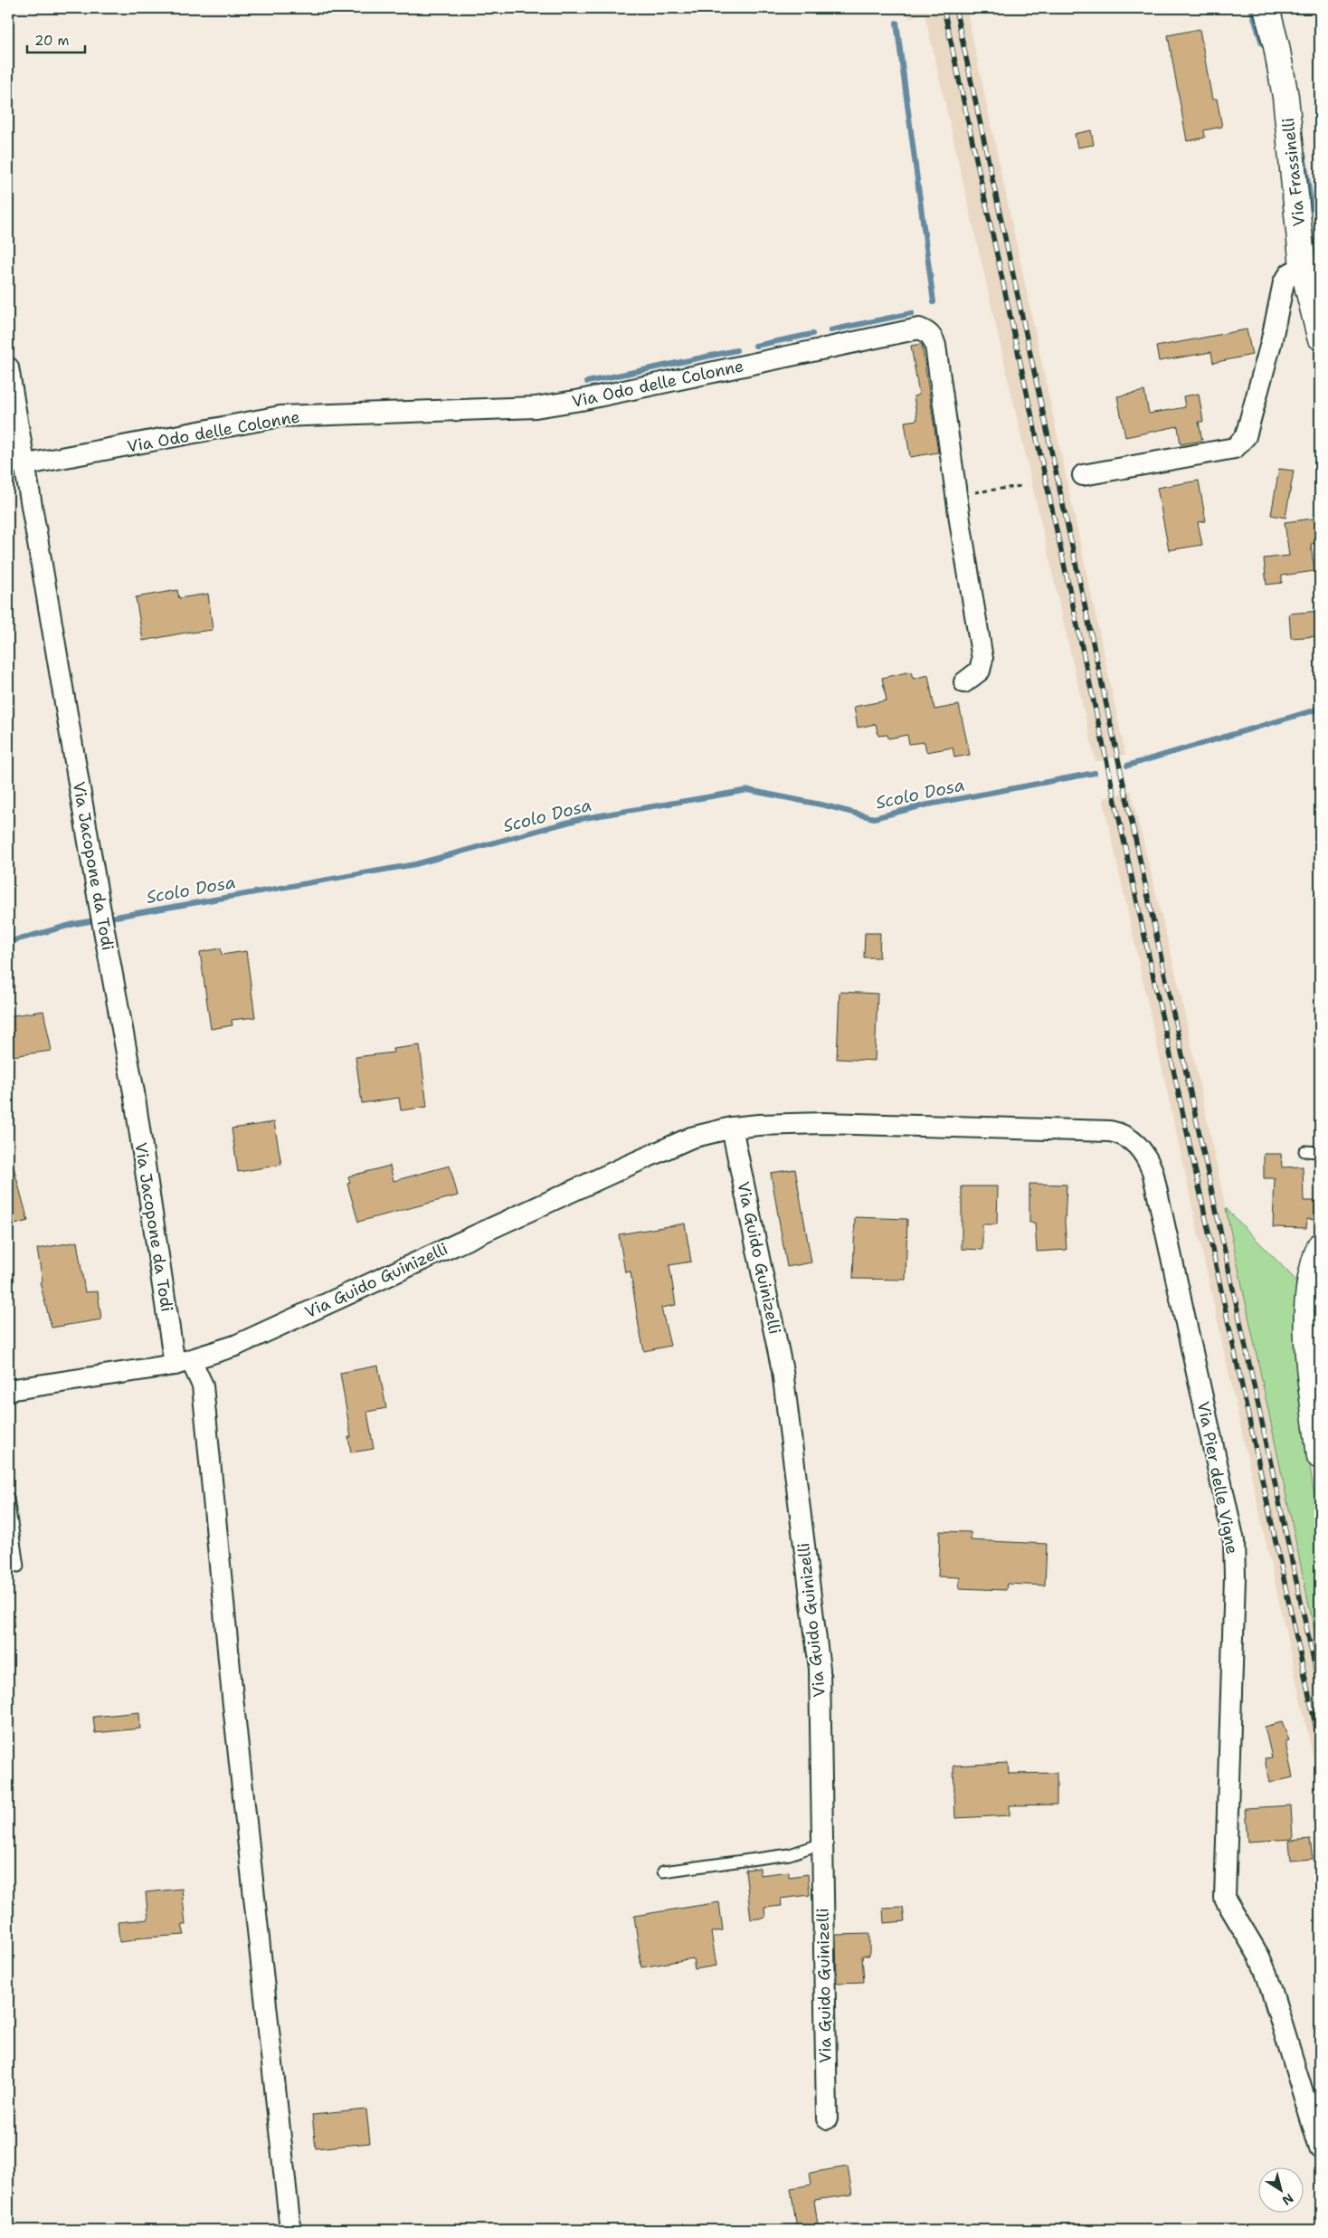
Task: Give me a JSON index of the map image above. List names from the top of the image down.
{
  "streets": {
    "street": [
      "Via Frassinelli",
      "Via Odo delle Colonne",
      "Via Jacopone da Todi",
      "Via Guido Guinizelli",
      "Via Pier delle Vigne"
    ]
  },
  "crossings": [
    ["Via Odo delle Colonne", "Via Jacopone da Todi"],
    ["Via Jacopone da Todi", "Via Guido Guinizelli"],
    ["Via Guido Guinizelli", "Via Pier delle Vigne"]
  ],
  "water": ["Scolo Dosa"],
  "scale_bar": "20 m",
  "north": "bottom right"
}
